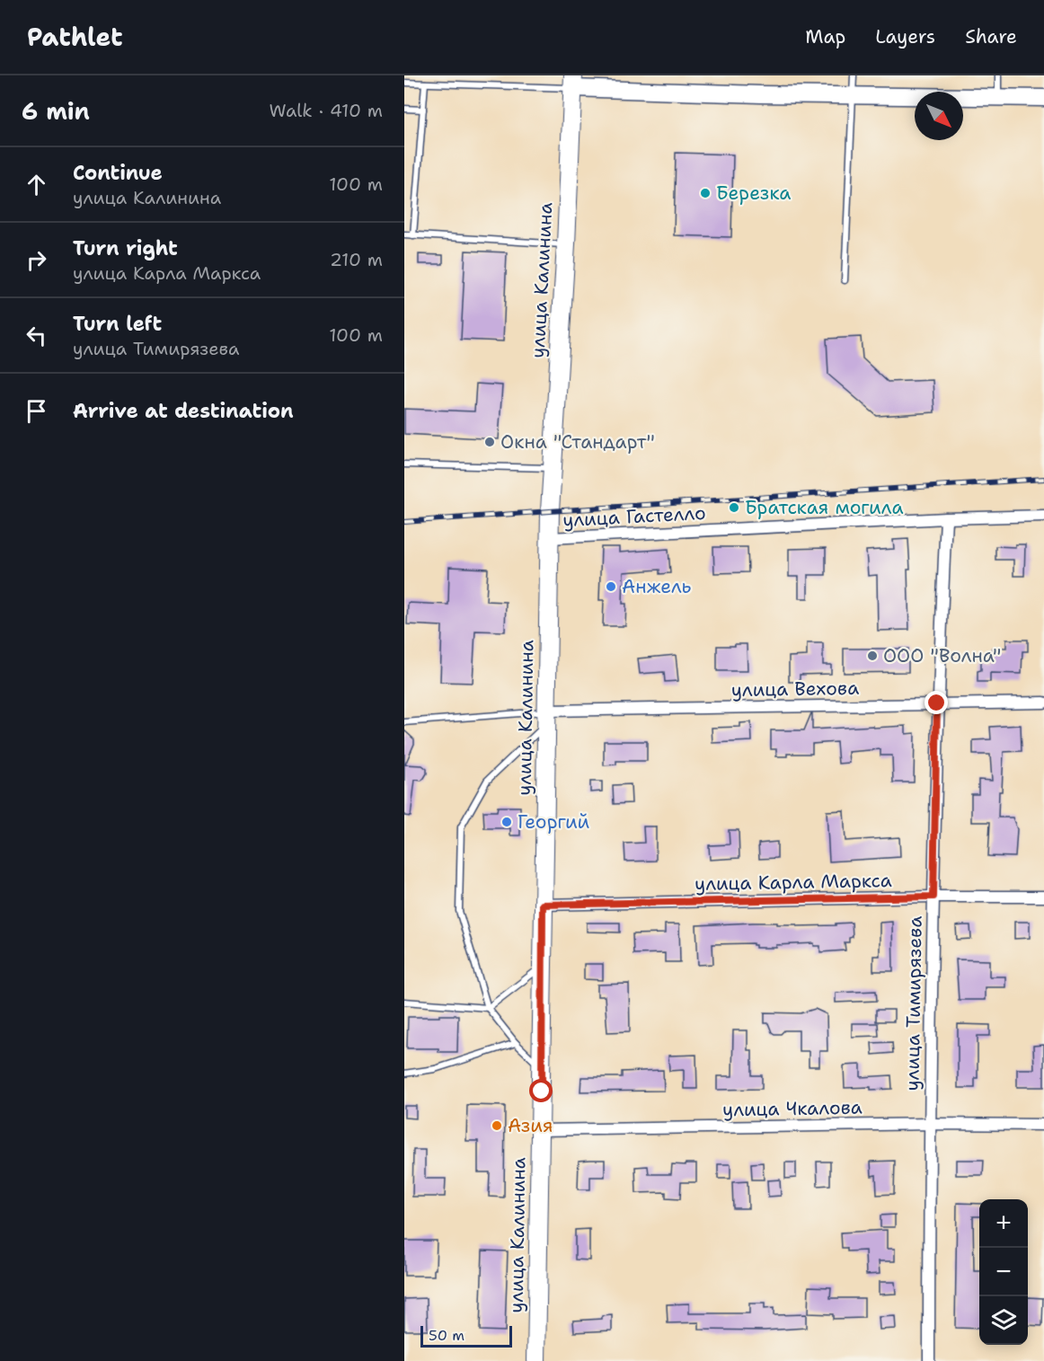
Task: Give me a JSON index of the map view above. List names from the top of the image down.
{
  "streets": {
    "main road": ["улица Калинина"],
    "street": [
      "улица Гастелло",
      "улица Вехова",
      "улица Карла Маркса",
      "улица Тимирязева",
      "улица Чкалова"
    ]
  },
  "crossings": [
    ["улица Калинина", "улица Гастелло"],
    ["улица Калинина", "улица Вехова"],
    ["улица Калинина", "улица Карла Маркса"],
    ["улица Калинина", "улица Чкалова"],
    ["улица Гастелло", "улица Тимирязева"],
    ["улица Вехова", "улица Тимирязева"],
    ["улица Карла Маркса", "улица Тимирязева"],
    ["улица Тимирязева", "улица Чкалова"]
  ],
  "places": [
    "Березка",
    "Окна \"Стандарт\"",
    "Братская могила",
    "Анжель",
    "ООО \"Волна\"",
    "Георгий",
    "Азия"
  ],
  "scale_bar": "50 m",
  "north": "bottom right",
  "page": {
    "header": "Pathlet",
    "nav": ["Map", "Layers", "Share"],
    "heading": ["6 min", "Walk · 410 m"],
    "list": [
      ["Continue", "улица Калинина", "100 m"],
      ["Turn right", "улица Карла Маркса", "210 m"],
      ["Turn left", "улица Тимирязева", "100 m"],
      "Arrive at destination"
    ],
    "map_buttons": ["+", "−"],
    "scale": "50 m"
  }
}
